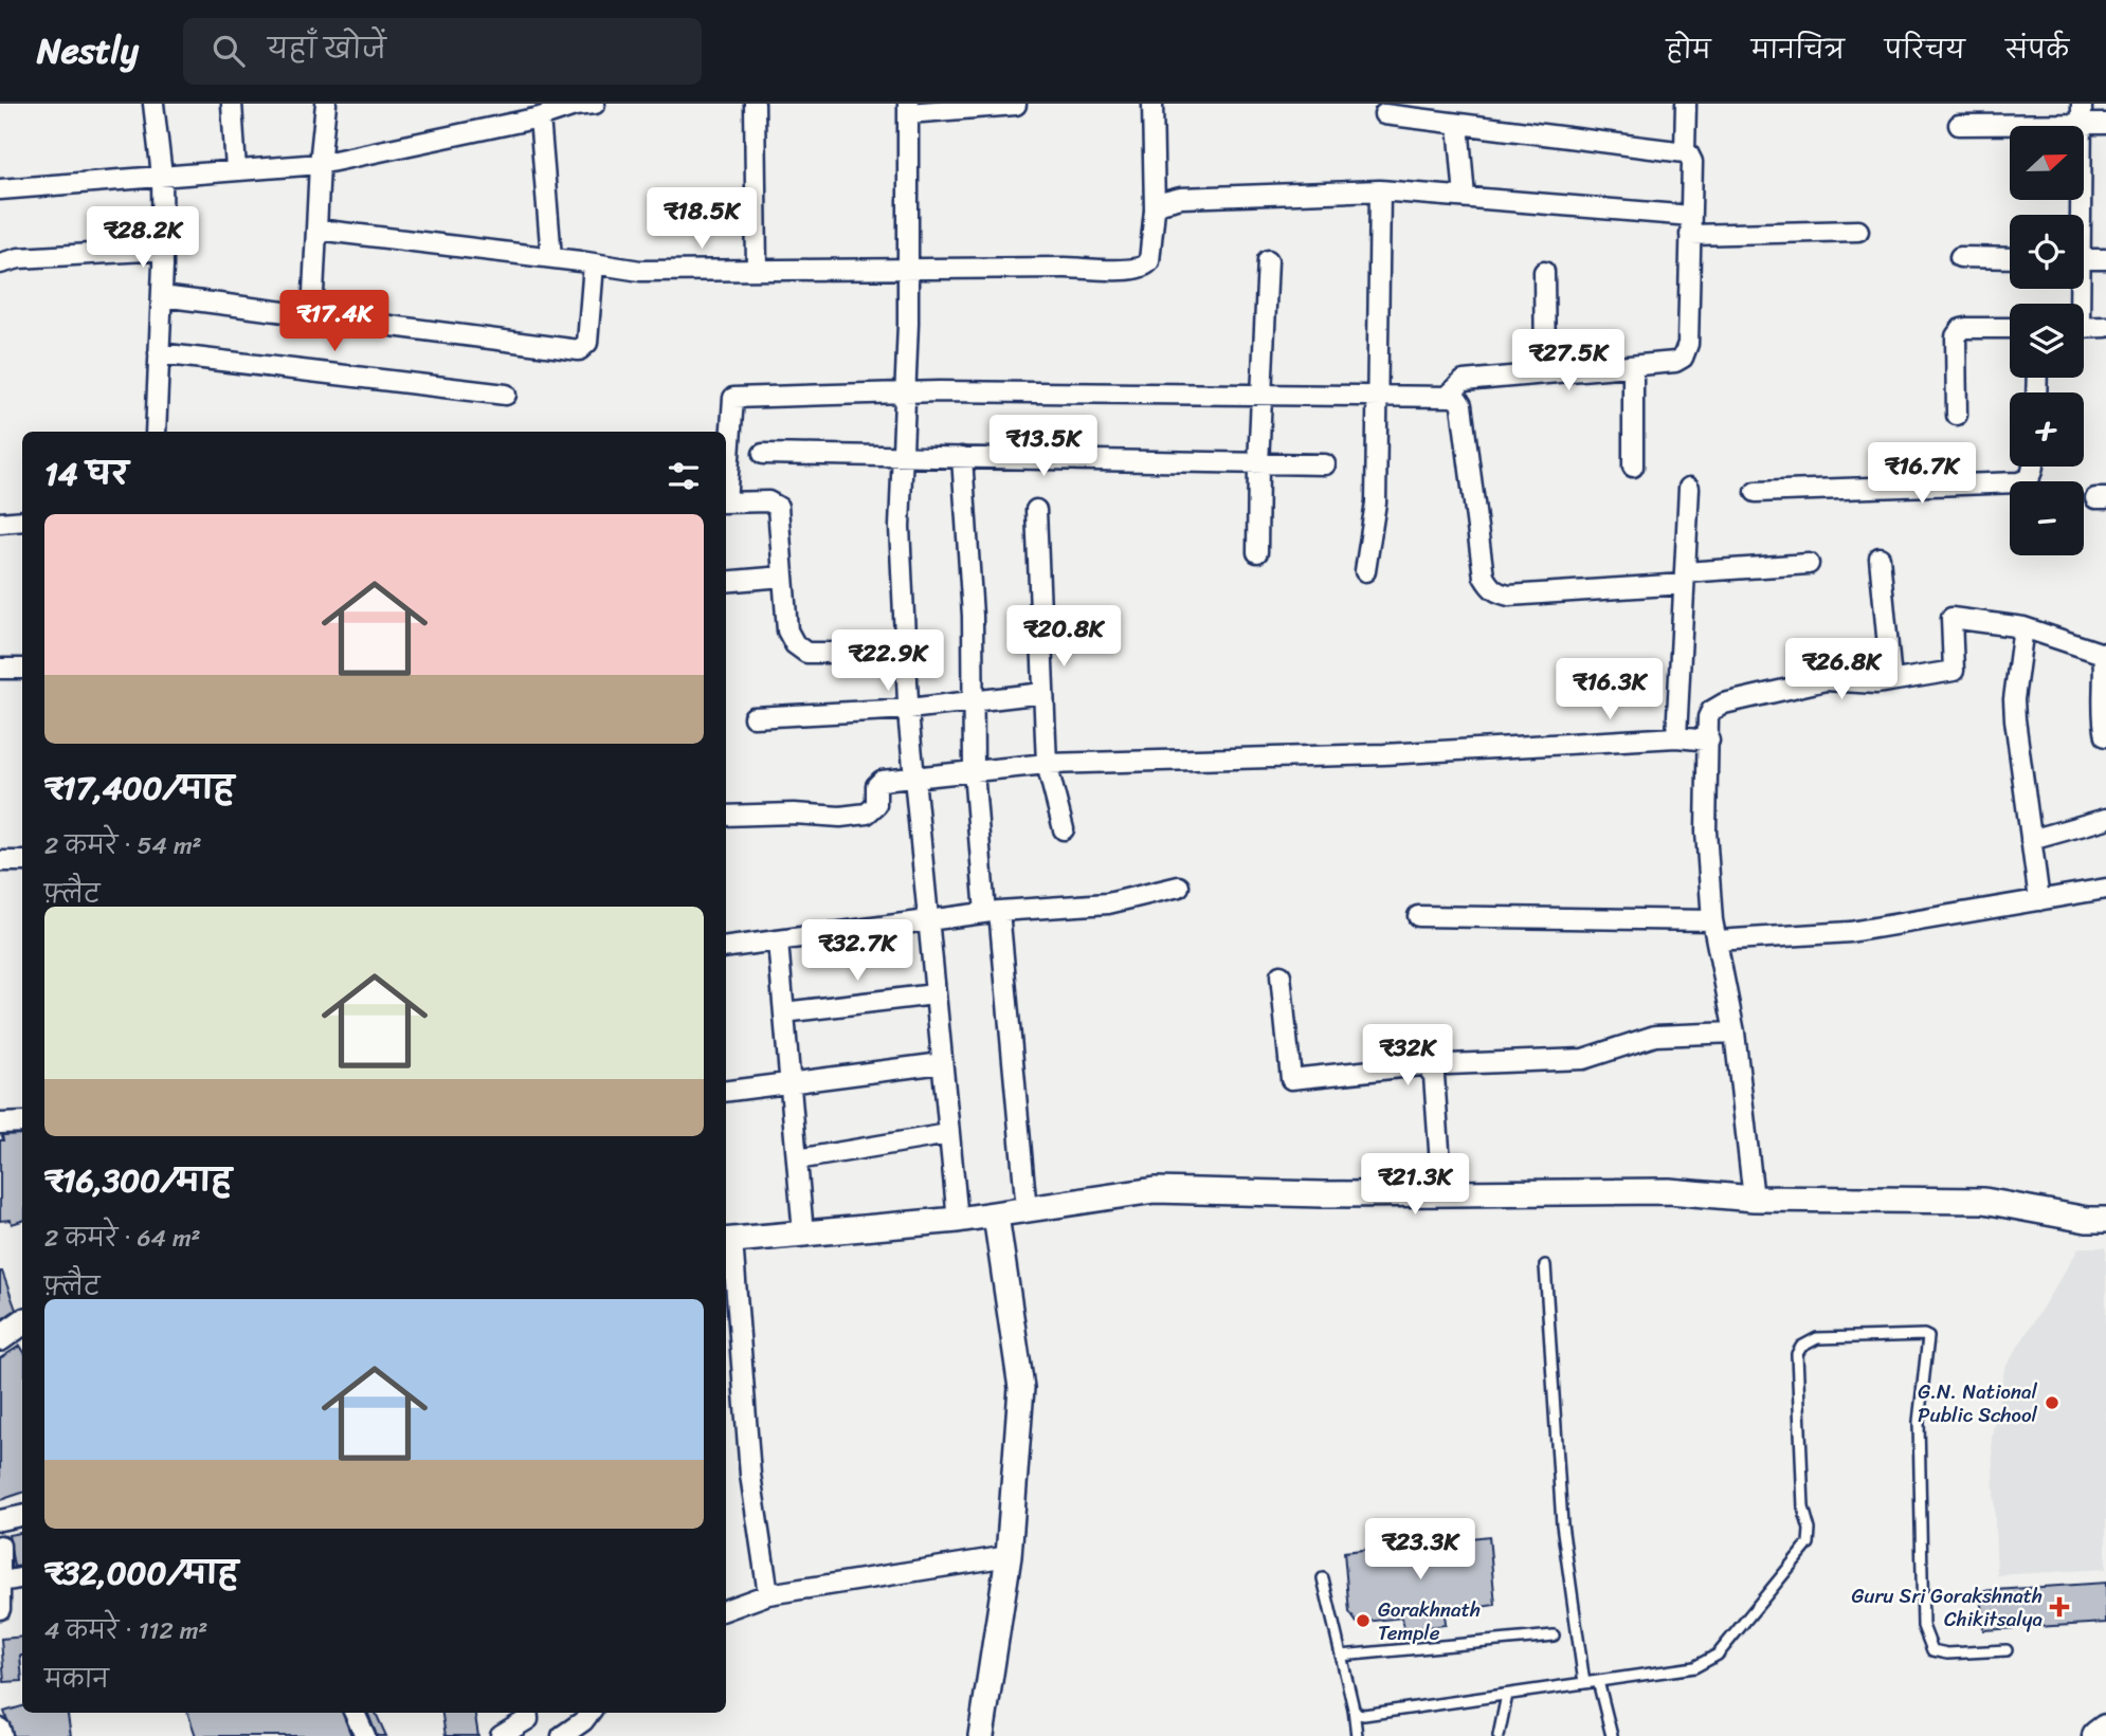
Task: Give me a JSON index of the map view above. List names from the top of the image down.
{
  "places": {
    "other": ["G.N. National Public School", "Gorakhnath Temple"],
    "health": ["Guru Sri Gorakshnath Chikitsalya"]
  },
  "north": "right",
  "page": {
    "header": "Nestly",
    "search": "यहाँ खोजें",
    "nav": [
      "होम",
      "मानचित्र",
      "परिचय",
      "संपर्क"
    ],
    "map_buttons": ["+", "−"],
    "price": [
      "₹18.5K",
      "₹28.2K",
      "₹17.4K",
      "₹27.5K",
      "₹13.5K",
      "₹16.7K",
      "₹20.8K",
      "₹22.9K",
      "₹26.8K",
      "₹16.3K",
      "₹32.7K",
      "₹32K",
      "₹21.3K",
      "₹23.3K"
    ],
    "heading": "14 घर",
    "list": [
      {
        "name": "₹17,400/माह",
        "note": "2 कमरे · 54 m² · फ़्लैट"
      },
      {
        "name": "₹16,300/माह",
        "note": "2 कमरे · 64 m² · फ़्लैट"
      },
      {
        "name": "₹32,000/माह",
        "note": "4 कमरे · 112 m² · मकान"
      }
    ]
  }
}
